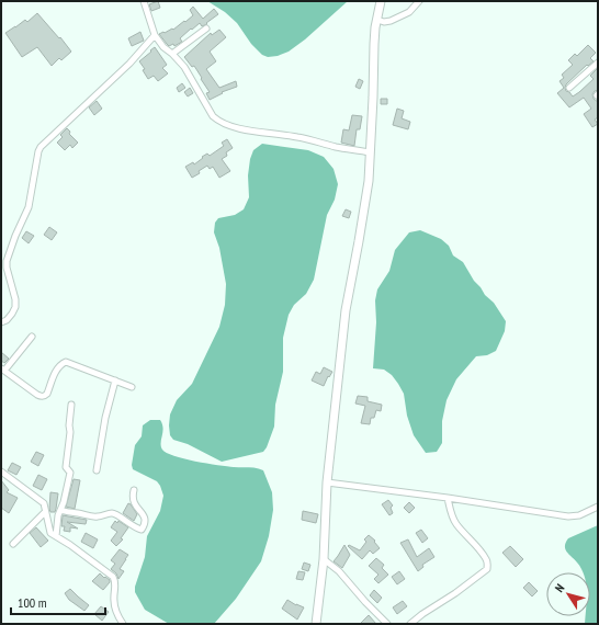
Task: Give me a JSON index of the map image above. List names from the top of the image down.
{
  "scale_bar": "100 m",
  "north": "top left"
}
